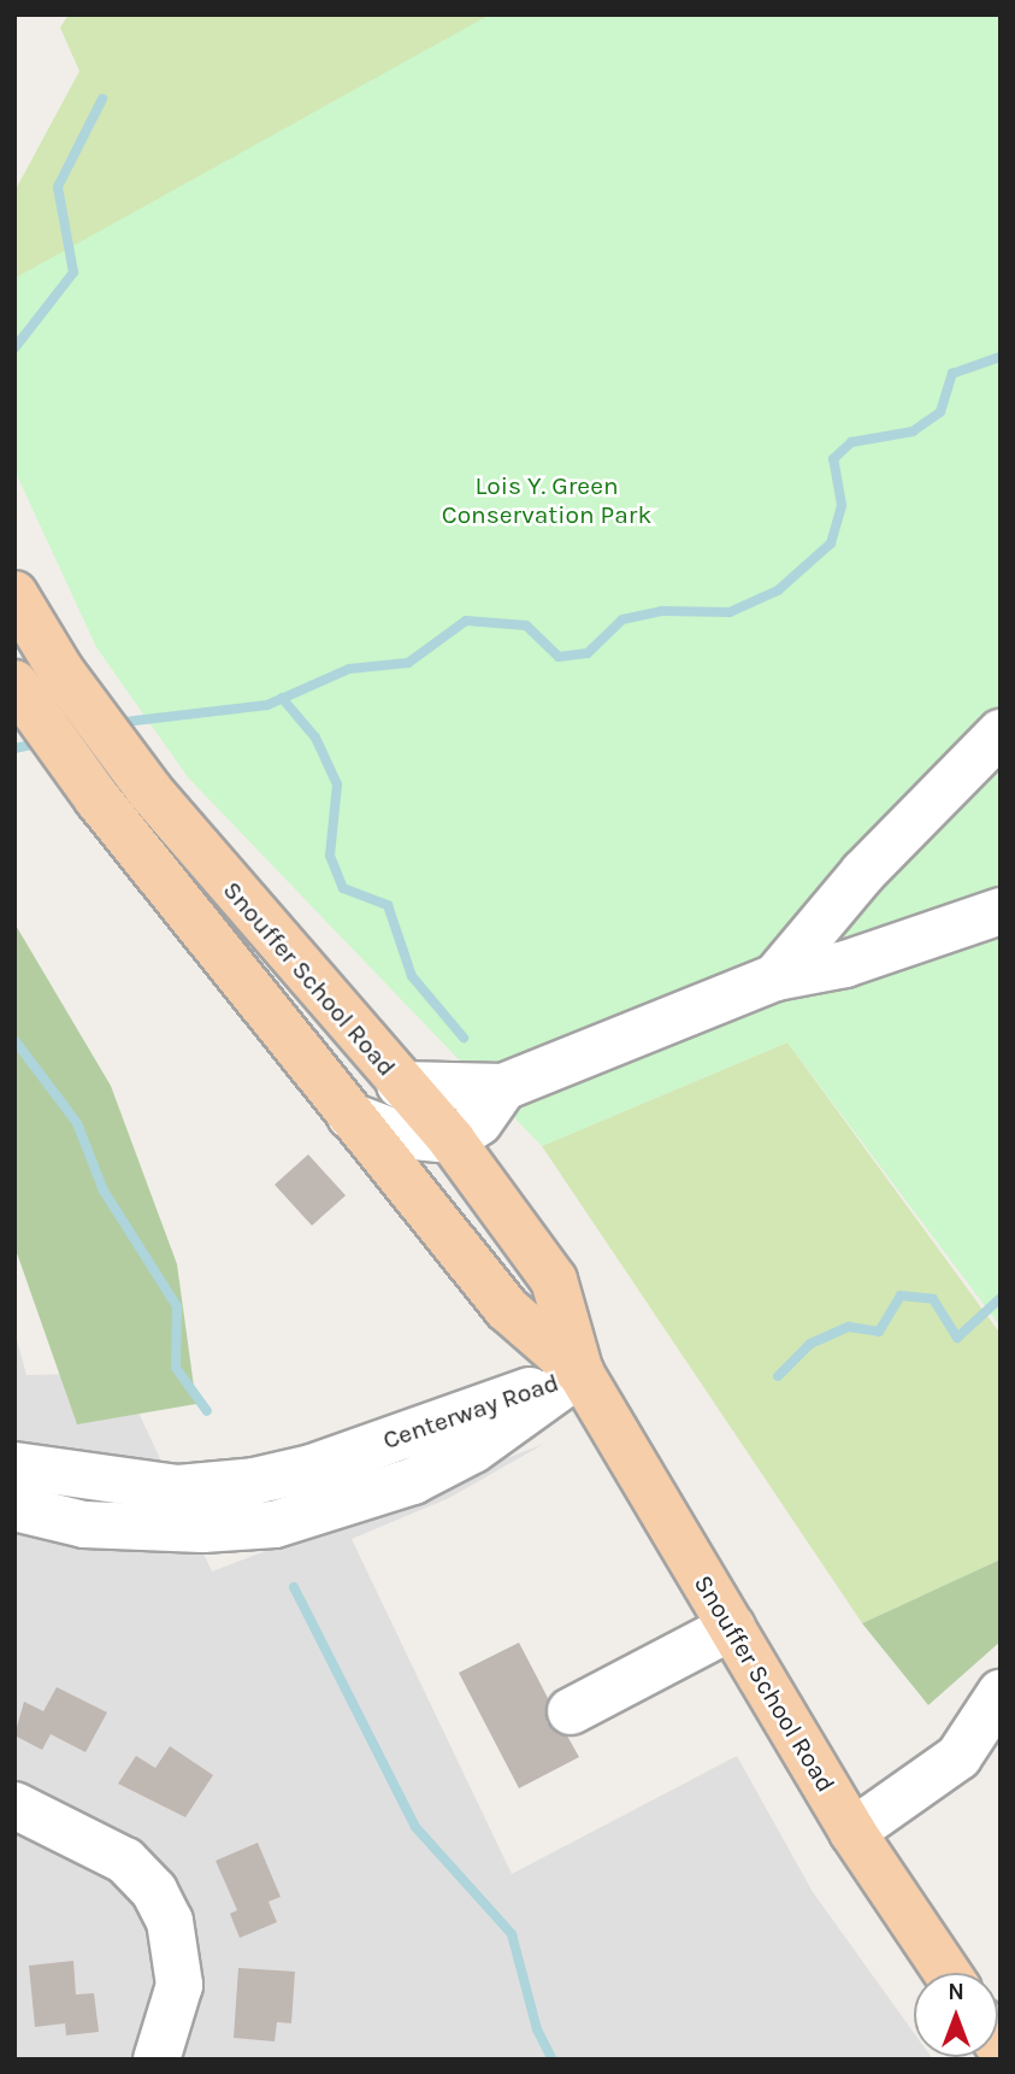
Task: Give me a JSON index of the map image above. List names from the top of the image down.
{
  "streets": {
    "main road": ["Snouffer School Road"],
    "street": ["Centerway Road"]
  },
  "crossings": [
    ["Snouffer School Road", "Centerway Road"]
  ],
  "parks": ["Lois Y. Green Conservation Park"],
  "north": "top"
}
